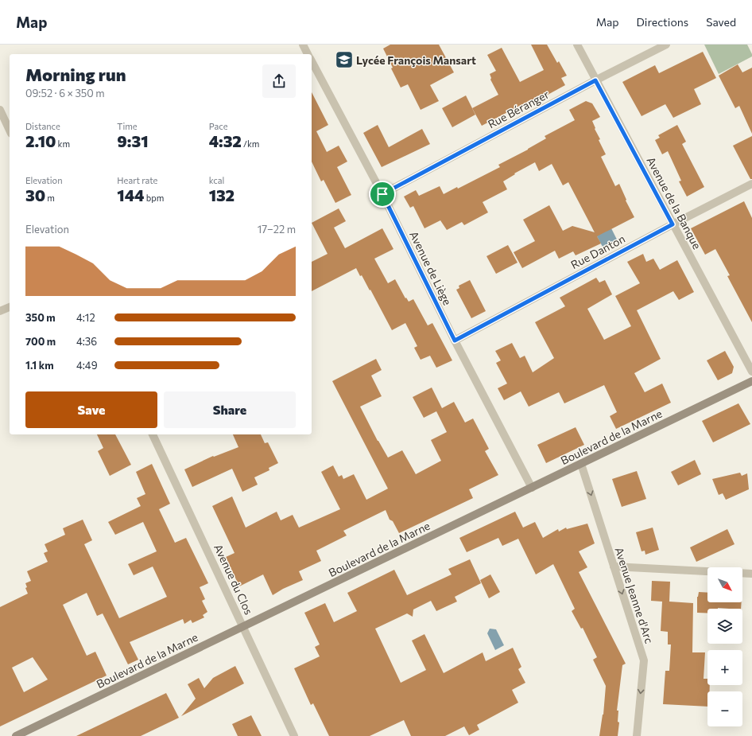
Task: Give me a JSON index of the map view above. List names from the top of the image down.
{
  "streets": {
    "street": [
      "Rue Béranger",
      "Avenue de la Banque",
      "Rue Danton",
      "Avenue de Liège",
      "Boulevard de la Marne",
      "Avenue du Clos",
      "Avenue Jeanne d'Arc"
    ]
  },
  "crossings": [
    ["Rue Béranger", "Avenue de la Banque"],
    ["Rue Béranger", "Avenue de Liège"],
    ["Avenue de la Banque", "Rue Danton"],
    ["Rue Danton", "Avenue de Liège"],
    ["Avenue de Liège", "Boulevard de la Marne"],
    ["Boulevard de la Marne", "Avenue du Clos"],
    ["Boulevard de la Marne", "Avenue Jeanne d'Arc"]
  ],
  "one_way": ["Avenue Jeanne d'Arc"],
  "places": {
    "school or university": ["Lycée François Mansart"]
  },
  "north": "bottom right",
  "page": {
    "header": "Map",
    "nav": ["Map", "Directions", "Saved"],
    "heading": ["Morning run", "09:52 · 6 × 350 m"],
    "stats": [
      ["Distance", "2.10 km"],
      ["Time", "9:31"],
      ["Pace", "4:32 /km"],
      ["Elevation", "30 m"],
      ["Heart rate", "144 bpm"],
      ["kcal", "132"]
    ],
    "chart": ["Elevation", "17–22 m"],
    "list": [
      {
        "name": "350 m",
        "note": "4:12"
      },
      {
        "name": "700 m",
        "note": "4:36"
      },
      {
        "name": "1.1 km",
        "note": "4:49"
      }
    ],
    "buttons": ["Save", "Share"],
    "map_buttons": ["+", "−"]
  }
}
